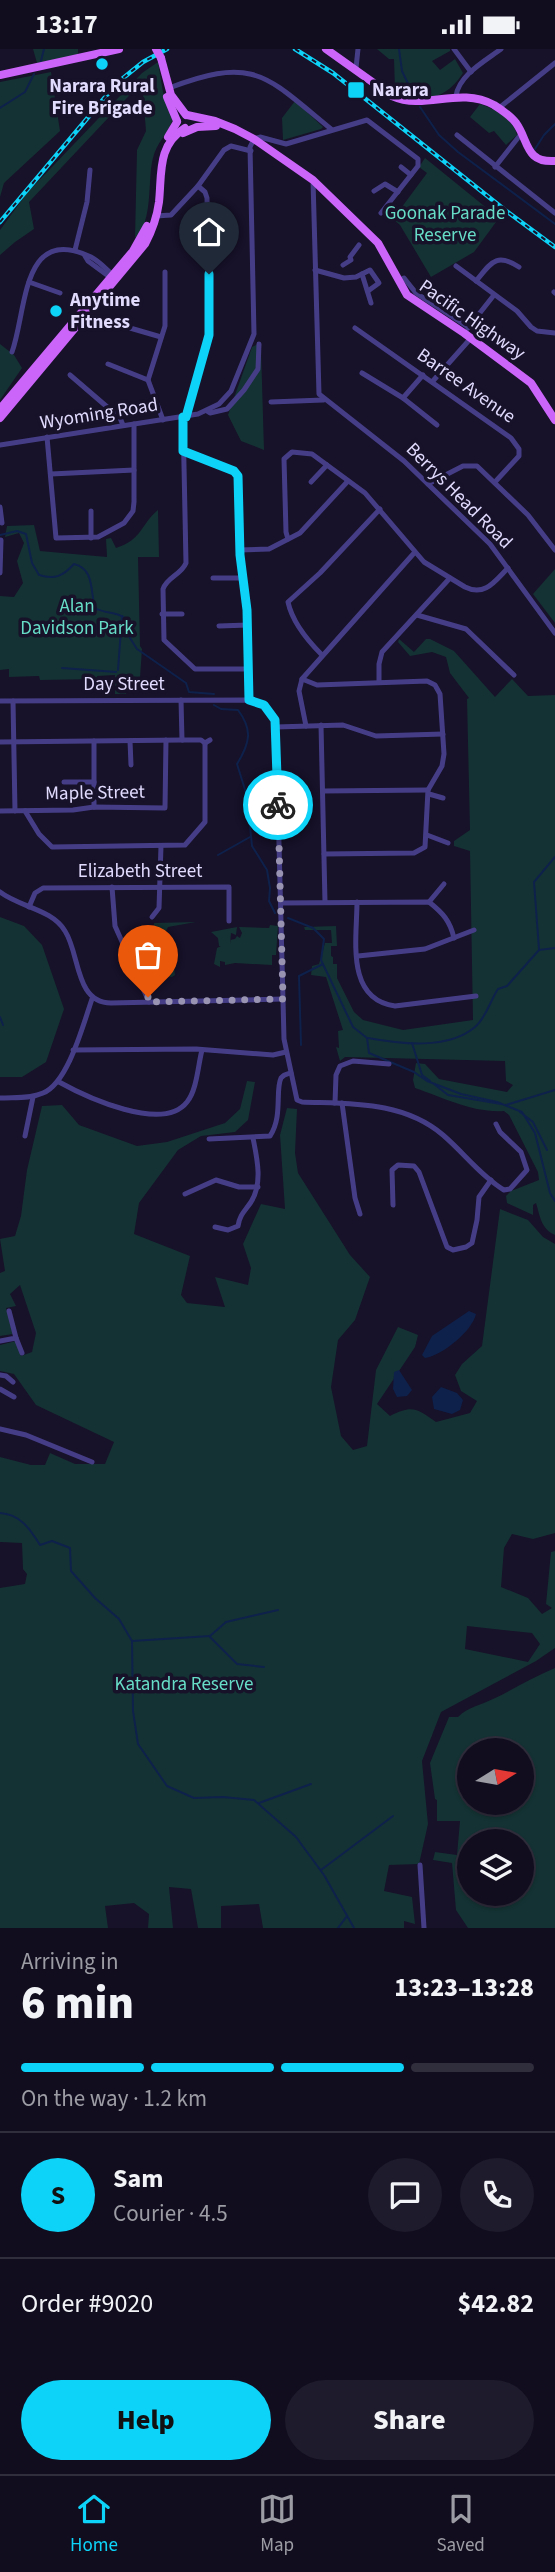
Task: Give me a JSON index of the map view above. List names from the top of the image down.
{
  "streets": {
    "main road": ["Pacific Highway"],
    "street": [
      "Barree Avenue",
      "Wyoming Road",
      "Berrys Head Road",
      "Day Street",
      "Maple Street",
      "Elizabeth Street"
    ]
  },
  "crossings": [
    ["Pacific Highway", "Wyoming Road"]
  ],
  "parks": ["Goonak Parade Reserve", "Alan Davidson Park", "Katandra Reserve"],
  "places": {
    "other": ["Narara Rural Fire Brigade", "Anytime Fitness"],
    "transit": ["Narara"]
  },
  "north": "right",
  "page": {
    "status": "13:17",
    "heading": ["6 min", "Arriving in", "13:23–13:28"],
    "panel": [
      "Sam",
      "Courier · 4.5",
      "Order #9020",
      "$42.82"
    ],
    "bar": "On the way · 1.2 km",
    "round": "S",
    "buttons": ["Help", "Share"],
    "tabs": ["Home", "Map", "Saved"]
  }
}
